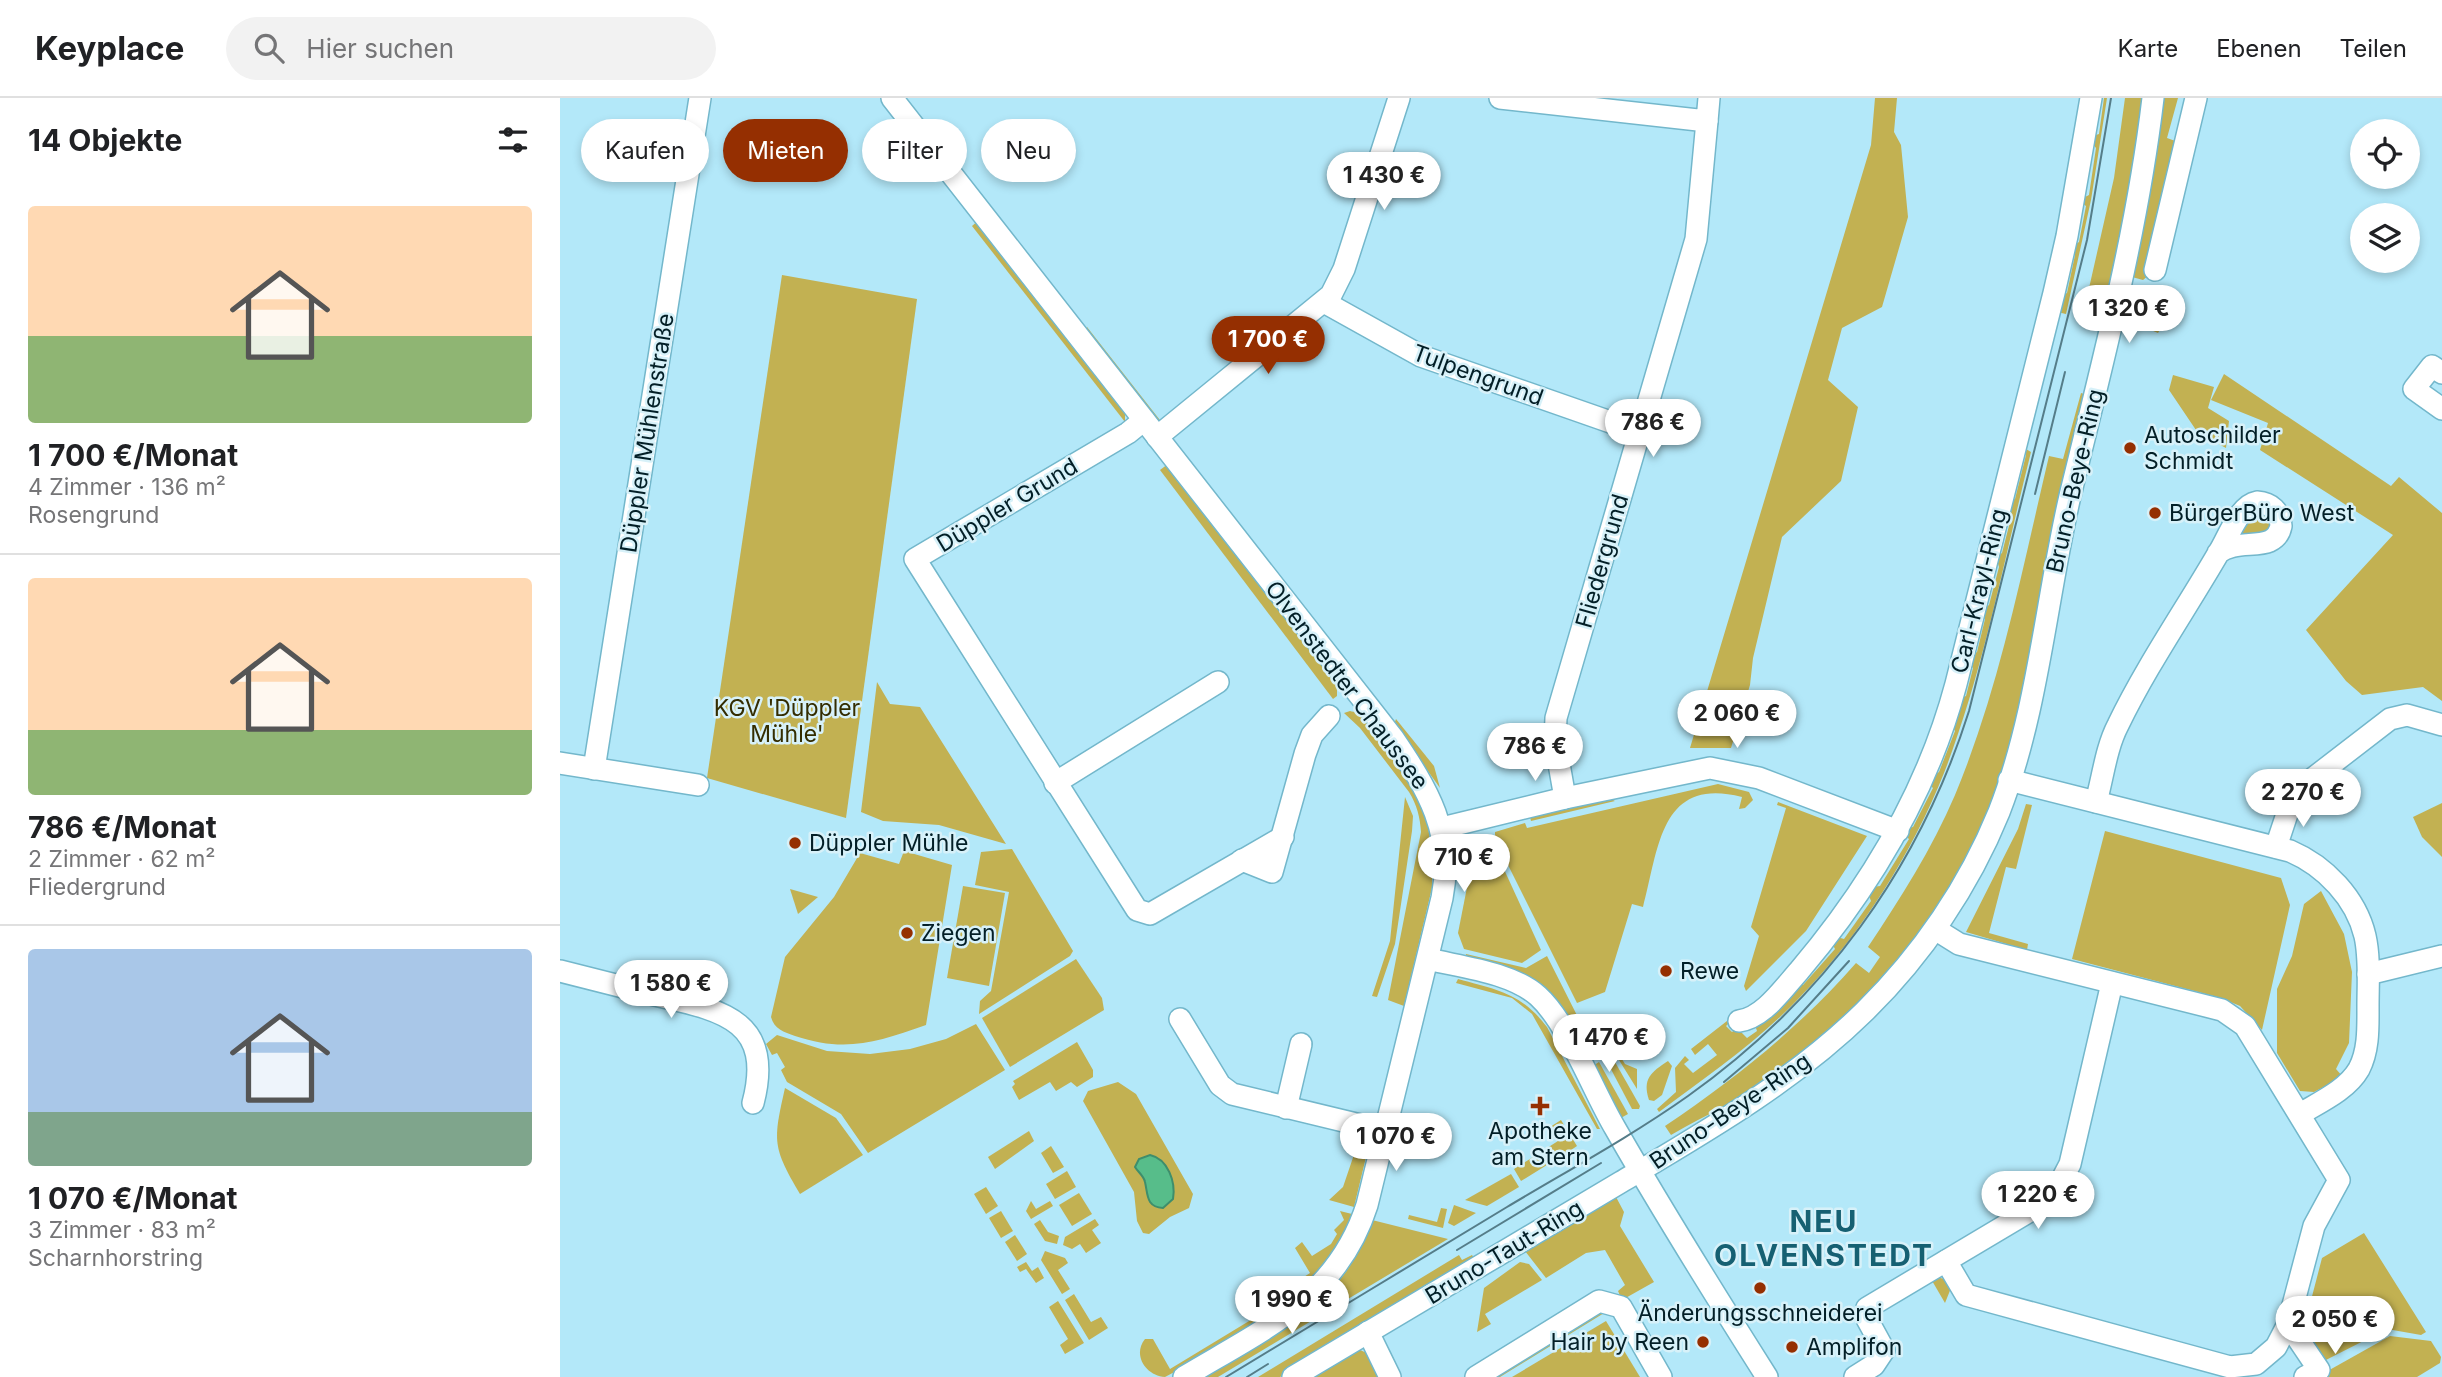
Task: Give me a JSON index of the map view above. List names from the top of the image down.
{
  "streets": {
    "street": [
      "Tulpengrund",
      "Düppler Mühlenstraße",
      "Bruno-Beye-Ring",
      "Düppler Grund",
      "Fliedergrund",
      "Carl-Krayl-Ring",
      "Olvenstedter Chaussee",
      "Bruno-Taut-Ring"
    ]
  },
  "crossings": [
    ["Tulpengrund", "Fliedergrund"],
    ["Bruno-Beye-Ring", "Bruno-Taut-Ring"],
    ["Düppler Grund", "Olvenstedter Chaussee"]
  ],
  "districts": ["NEU OLVENSTEDT"],
  "parks": ["KGV 'Düppler Mühle'"],
  "places": {
    "other": [
      "Autoschilder Schmidt",
      "BürgerBüro West",
      "Düppler Mühle",
      "Ziegen",
      "Rewe",
      "Änderungsschneiderei",
      "Hair by Reen",
      "Amplifon"
    ],
    "health": ["Apotheke am Stern"]
  },
  "page": {
    "header": "Keyplace",
    "search": "Hier suchen",
    "nav": ["Karte", "Ebenen", "Teilen"],
    "heading": "14 Objekte",
    "chip": [
      "Kaufen",
      "Mieten",
      "Filter",
      "Neu"
    ],
    "price": [
      "1 430 €",
      "1 320 €",
      "1 700 €",
      "786 €",
      "2 060 €",
      "786 €",
      "2 270 €",
      "710 €",
      "1 580 €",
      "1 470 €",
      "1 070 €",
      "1 220 €",
      "1 990 €",
      "2 050 €"
    ],
    "list": [
      {
        "name": "1 700 €/Monat",
        "note": "4 Zimmer · 136 m² · Rosengrund"
      },
      {
        "name": "786 €/Monat",
        "note": "2 Zimmer · 62 m² · Fliedergrund"
      },
      {
        "name": "1 070 €/Monat",
        "note": "3 Zimmer · 83 m² · Scharnhorstring"
      }
    ]
  }
}
